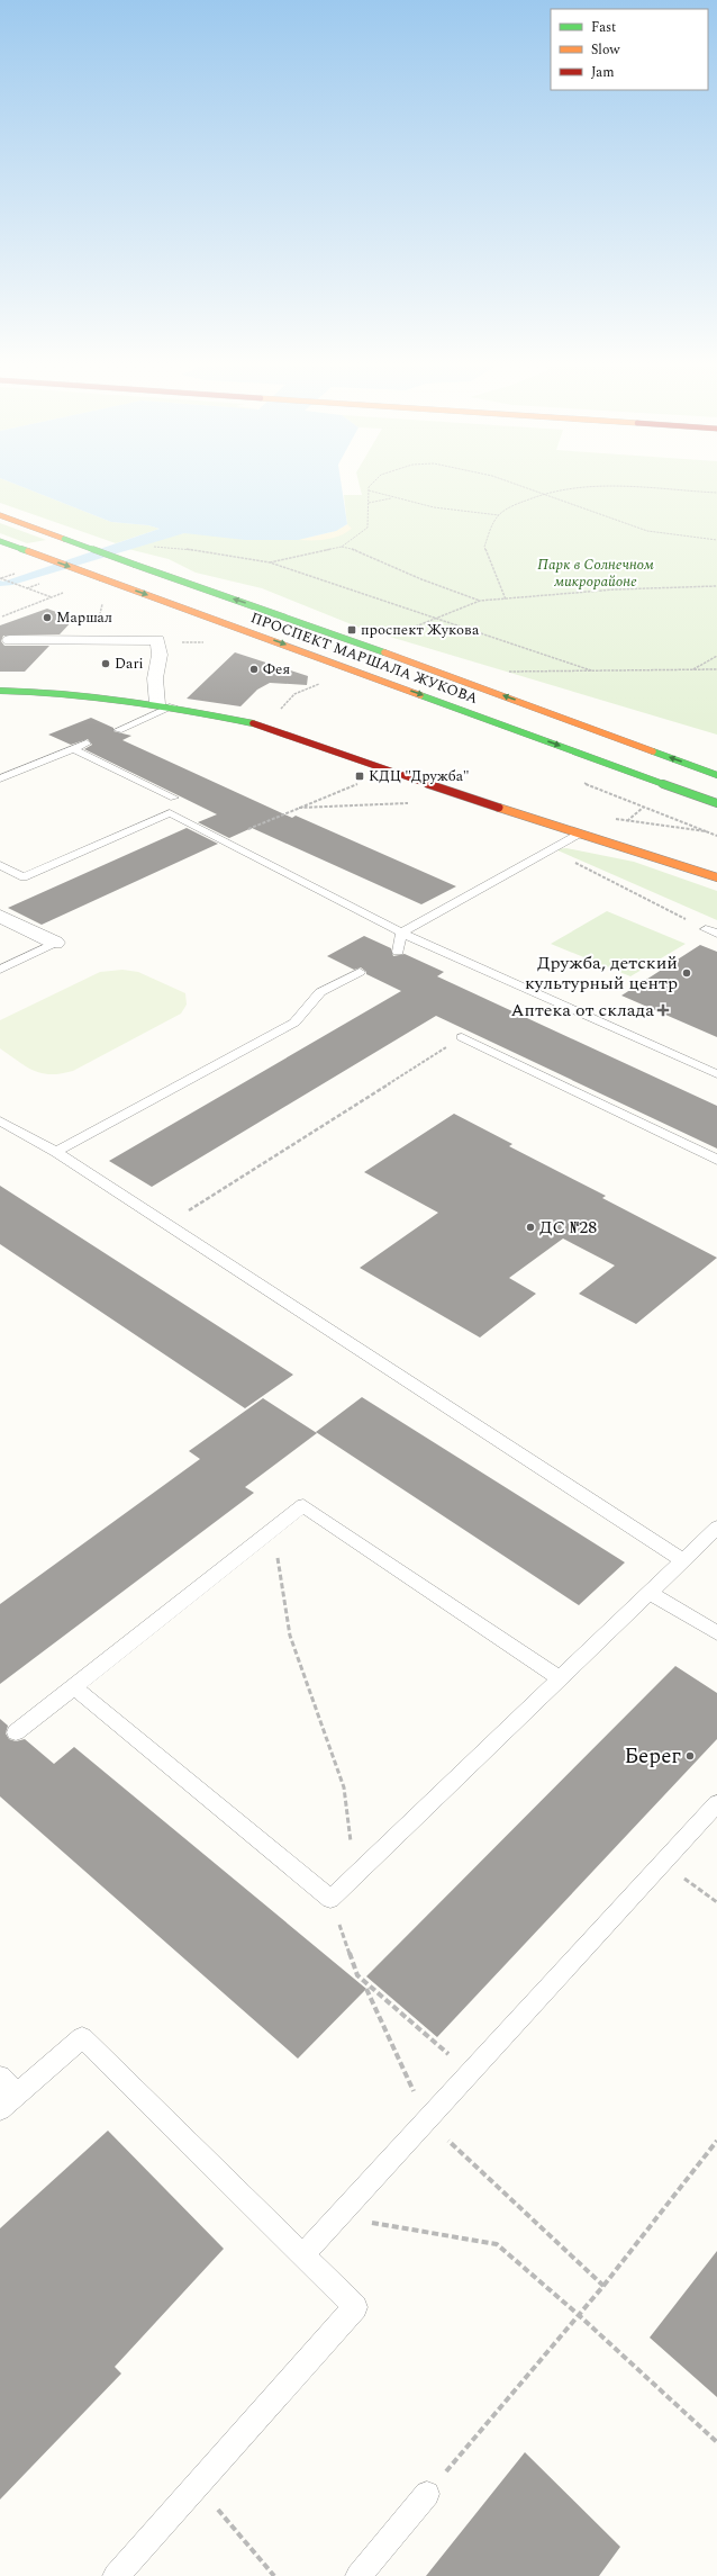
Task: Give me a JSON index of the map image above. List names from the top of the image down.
{
  "streets": {
    "main road": ["ПРОСПЕКТ МАРШАЛА ЖУКОВА"]
  },
  "parks": ["Парк в Солнечном микрорайоне"],
  "places": {
    "other": [
      "Маршал",
      "Dari",
      "Фея",
      "Дружба, детский культурный центр",
      "ДС №28",
      "Берег"
    ],
    "transit": ["проспект Жукова", "КДЦ \"Дружба\""],
    "health": ["Аптека от склада"]
  },
  "legend": ["Fast", "Slow", "Jam"]
}
